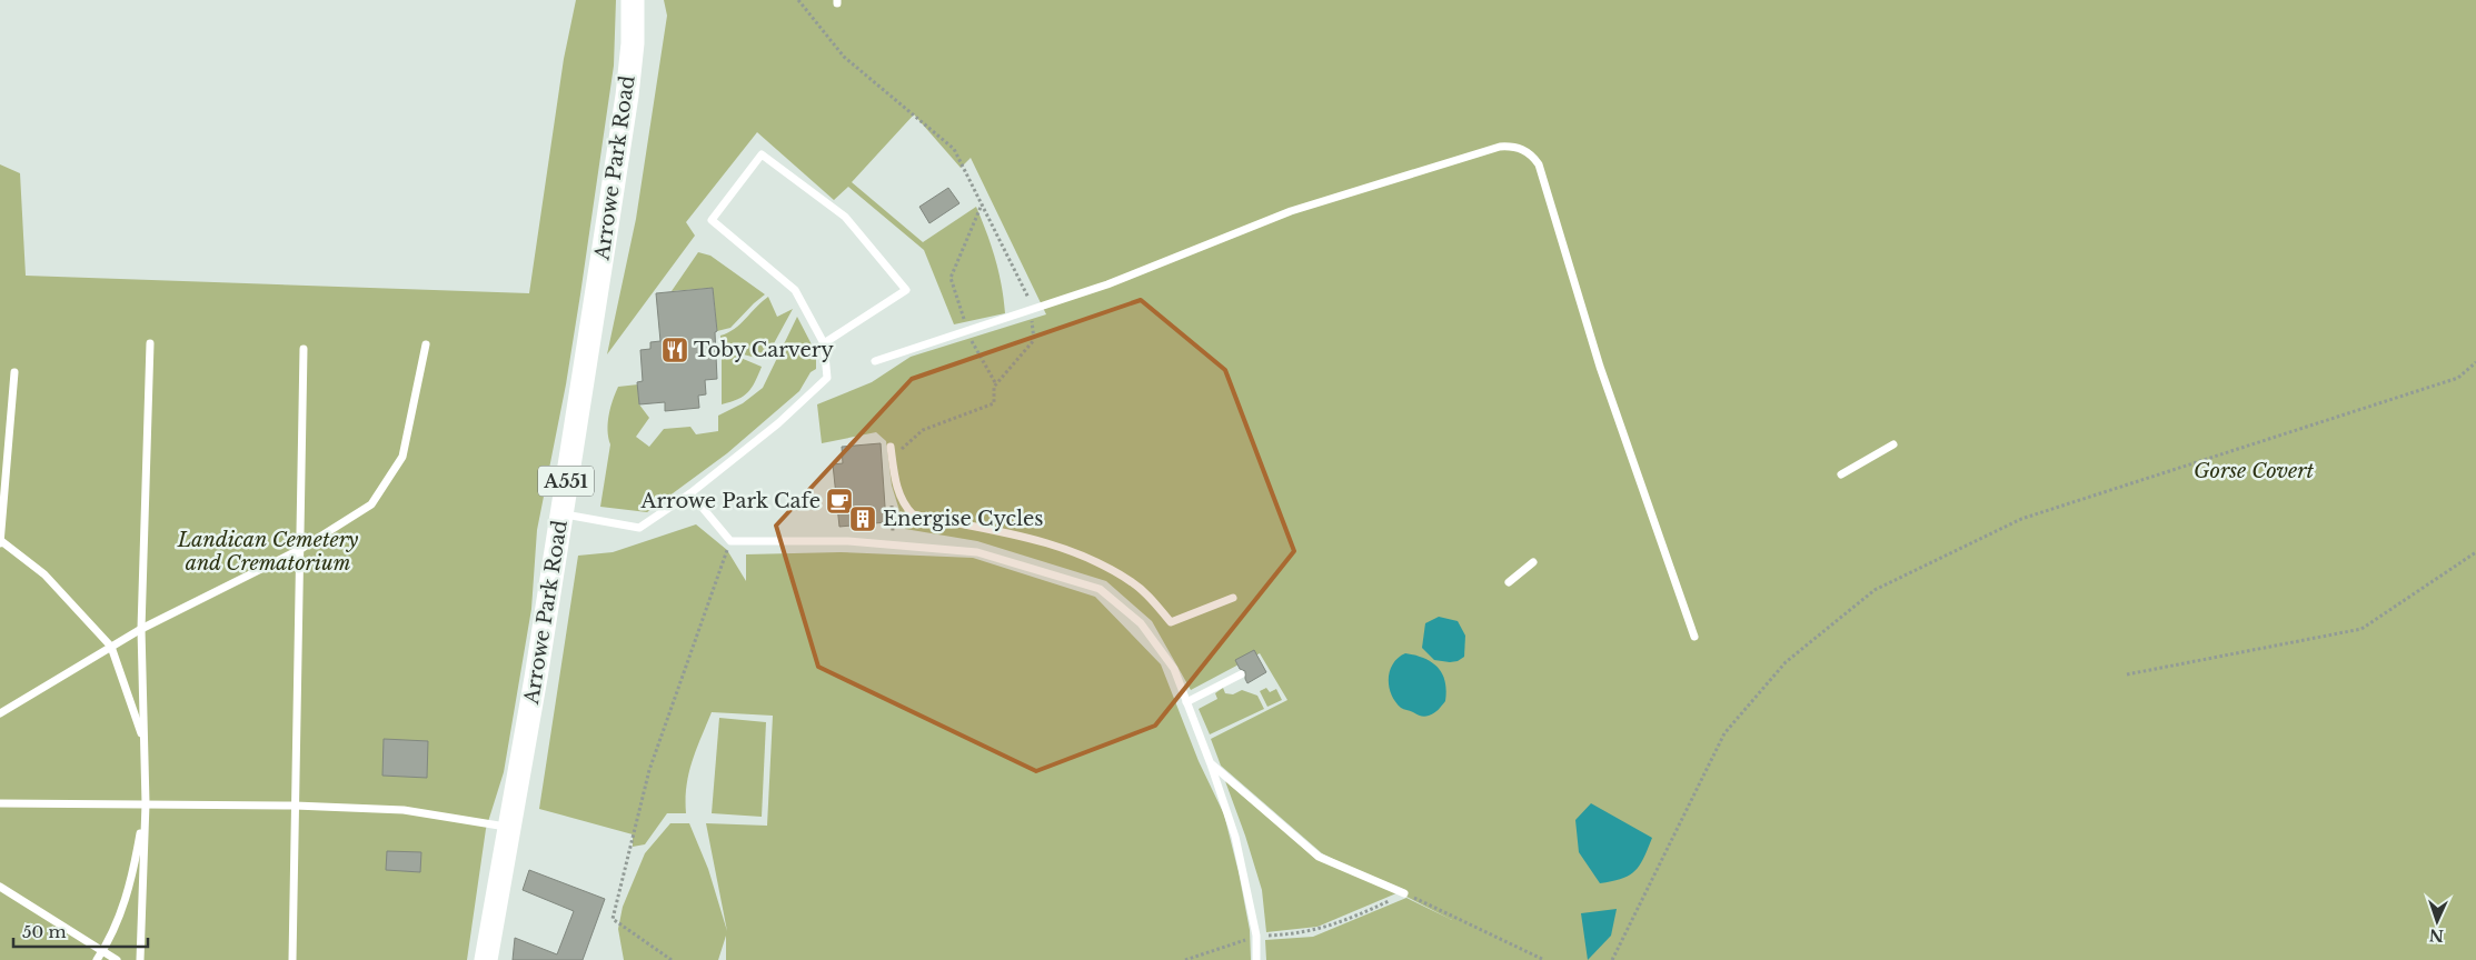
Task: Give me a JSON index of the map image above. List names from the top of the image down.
{
  "streets": {
    "main road": ["Arrowe Park Road", "A551"]
  },
  "parks": ["Gorse Covert", "Landican Cemetery and Crematorium"],
  "places": {
    "restaurant": ["Toby Carvery"],
    "cafe": ["Arrowe Park Cafe"],
    "building": ["Energise Cycles"]
  },
  "scale_bar": "50 m",
  "north": "bottom"
}
